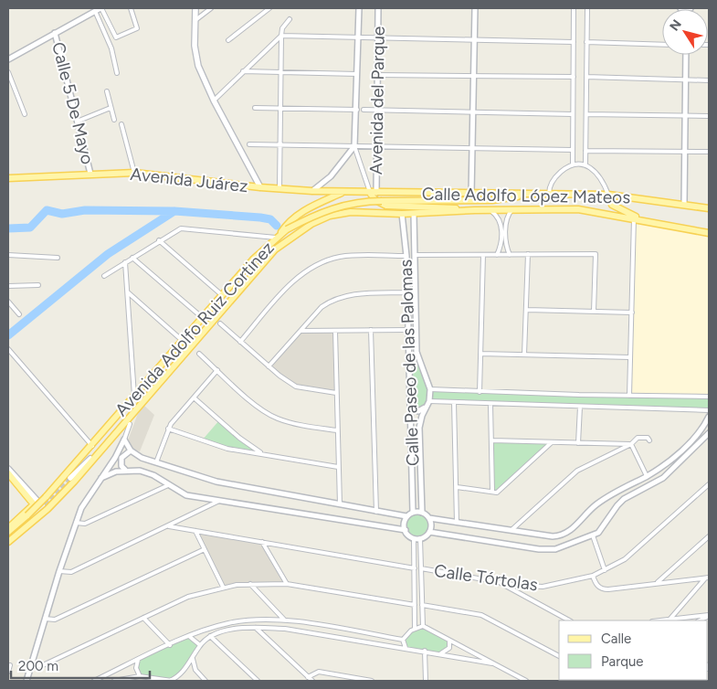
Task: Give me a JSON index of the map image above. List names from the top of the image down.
{
  "streets": {
    "main road": ["Avenida Juárez", "Calle Adolfo López Mateos", "Avenida Adolfo Ruiz Cortinez"],
    "street": [
      "Avenida del Parque",
      "Calle 5 De Mayo",
      "Calle Paseo de las Palomas",
      "Calle Tórtolas"
    ]
  },
  "crossings": [
    ["Avenida del Parque", "Avenida Juárez"],
    ["Avenida del Parque", "Calle Adolfo López Mateos"],
    ["Calle 5 De Mayo", "Avenida Juárez"],
    ["Avenida Juárez", "Calle Adolfo López Mateos"],
    ["Calle Adolfo López Mateos", "Avenida Adolfo Ruiz Cortinez"],
    ["Calle Adolfo López Mateos", "Calle Paseo de las Palomas"],
    ["Avenida Adolfo Ruiz Cortinez", "Calle Paseo de las Palomas"]
  ],
  "legend": ["Calle", "Parque"],
  "scale_bar": "200 m",
  "north": "top left"
}
